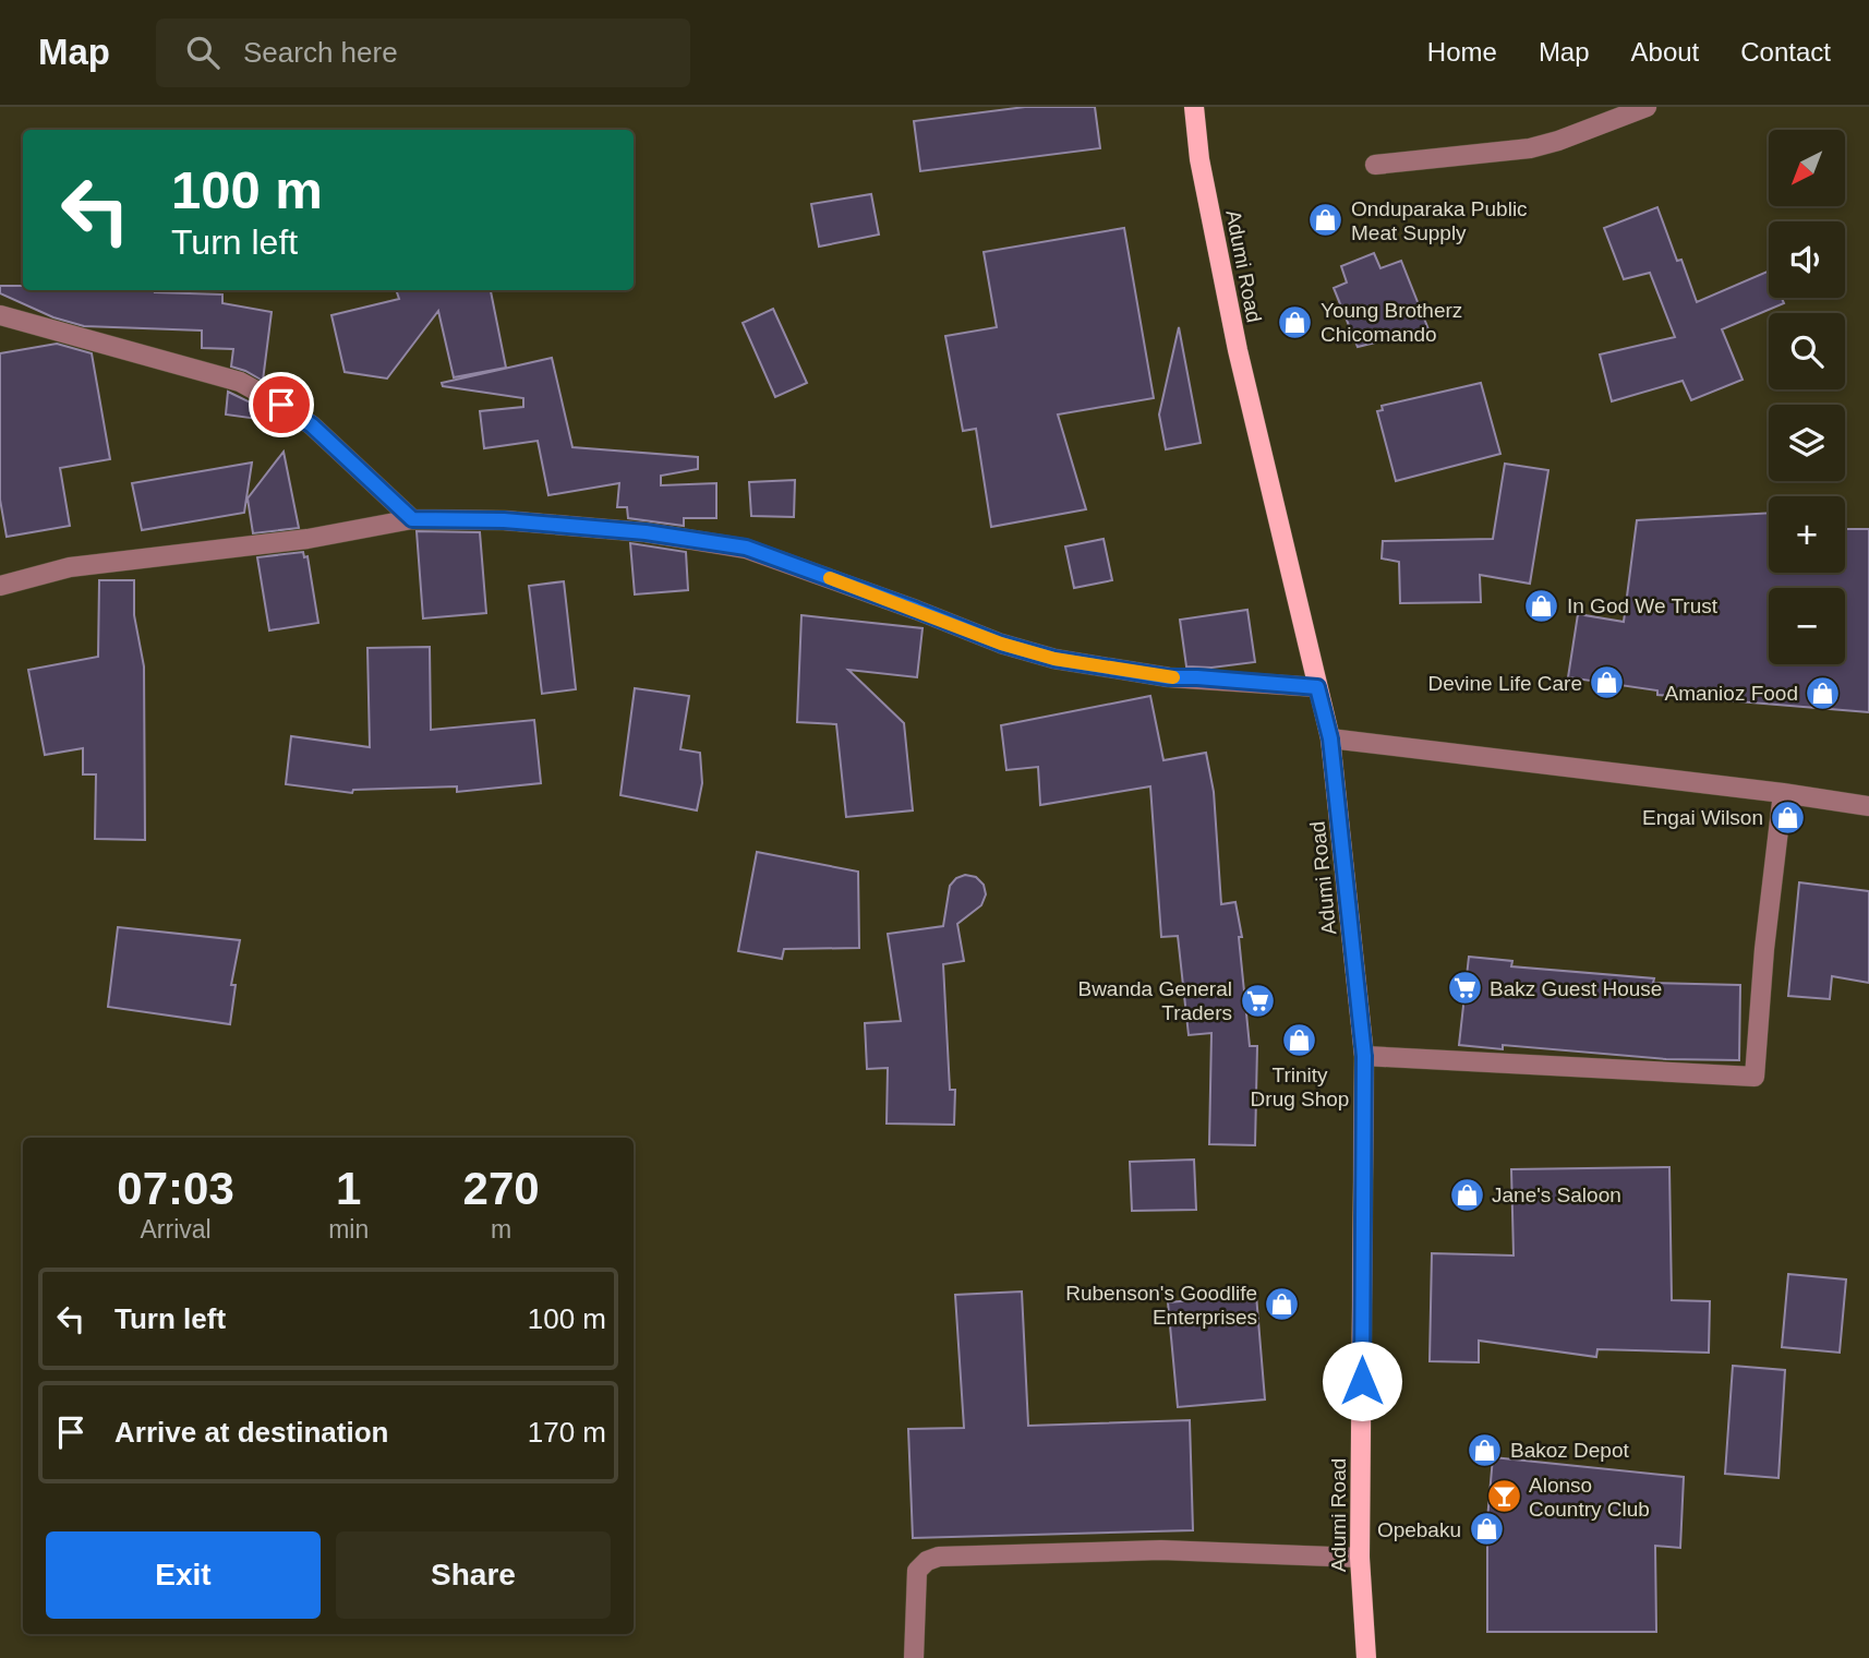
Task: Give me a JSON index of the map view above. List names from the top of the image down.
{
  "streets": {
    "main road": ["Adumi Road"]
  },
  "places": {
    "shop": [
      "Onduparaka Public Meat Supply",
      "Young Brotherz Chicomando",
      "In God We Trust",
      "Devine Life Care",
      "Amanioz Food",
      "Engai Wilson",
      "Trinity Drug Shop",
      "Jane's Saloon",
      "Rubenson's Goodlife Enterprises",
      "Bakoz Depot",
      "Opebaku"
    ],
    "supermarket": ["Bakz Guest House", "Bwanda General Traders"],
    "bar": ["Alonso Country Club"]
  },
  "north": "bottom left",
  "page": {
    "header": "Map",
    "search": "Search here",
    "nav": [
      "Home",
      "Map",
      "About",
      "Contact"
    ],
    "map_buttons": ["+", "−"],
    "turn": ["100 m", "Turn left"],
    "eta": [
      "07:03",
      "Arrival",
      "1",
      "min",
      "270",
      "m"
    ],
    "list": [
      {
        "name": "Turn left",
        "value": "100 m"
      },
      {
        "name": "Arrive at destination",
        "value": "170 m"
      }
    ],
    "buttons": ["Exit", "Share"]
  }
}
